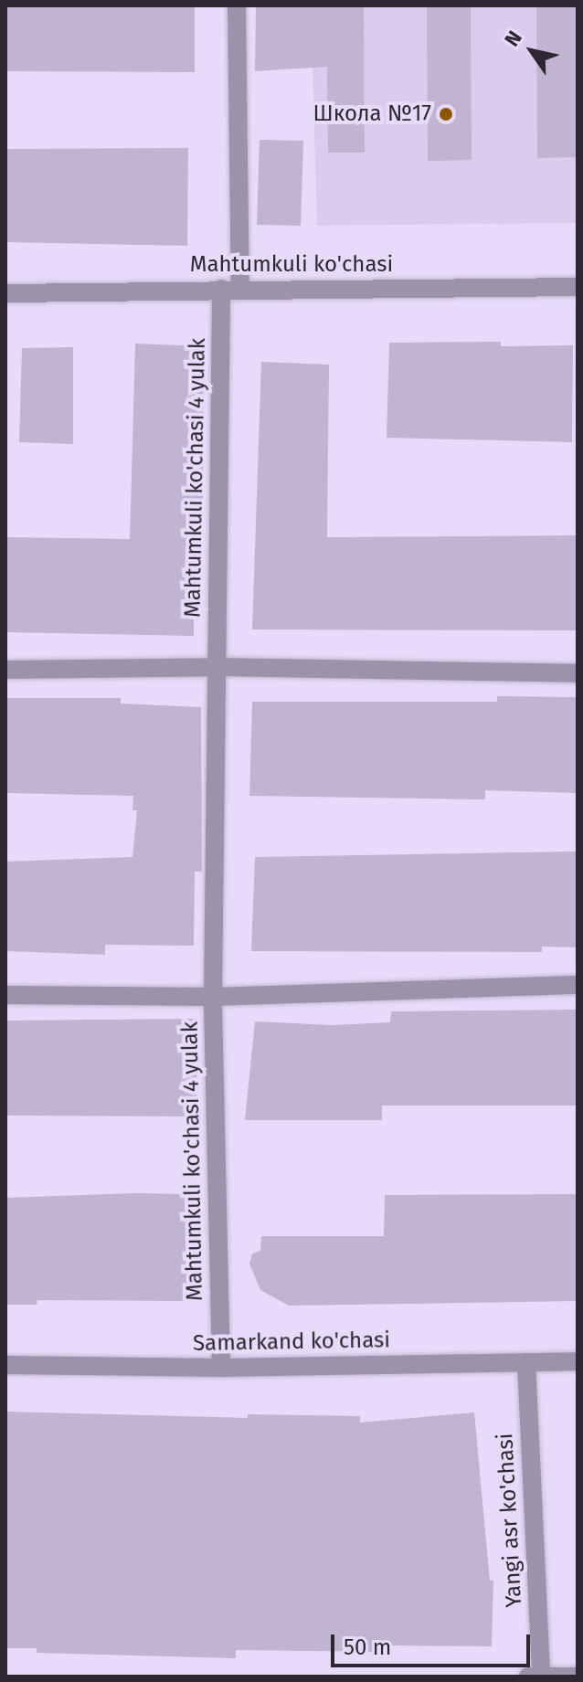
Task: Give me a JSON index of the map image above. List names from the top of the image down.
{
  "streets": {
    "street": [
      "Mahtumkuli ko'chasi",
      "Mahtumkuli ko'chasi 4 yulak",
      "Samarkand ko'chasi",
      "Yangi asr ko'chasi"
    ]
  },
  "crossings": [
    ["Mahtumkuli ko'chasi", "Mahtumkuli ko'chasi 4 yulak"],
    ["Mahtumkuli ko'chasi 4 yulak", "Samarkand ko'chasi"],
    ["Samarkand ko'chasi", "Yangi asr ko'chasi"]
  ],
  "places": ["Школа №17"],
  "scale_bar": "50 m",
  "north": "top left"
}
